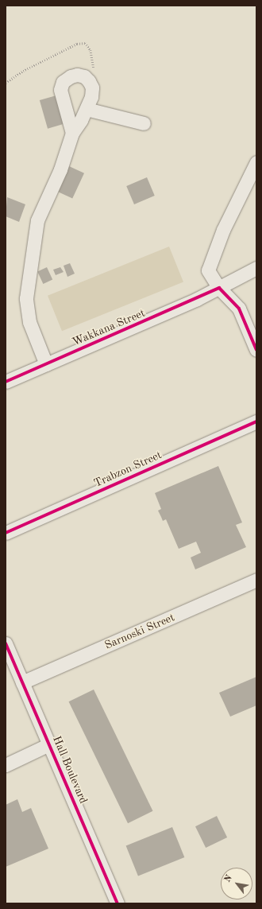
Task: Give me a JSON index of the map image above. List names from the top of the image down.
{
  "streets": {
    "street": [
      "Wakkana Street",
      "Trabzon Street",
      "Sarnoski Street",
      "Hall Boulevard"
    ]
  },
  "crossings": [
    ["Sarnoski Street", "Hall Boulevard"]
  ],
  "north": "top left"
}
